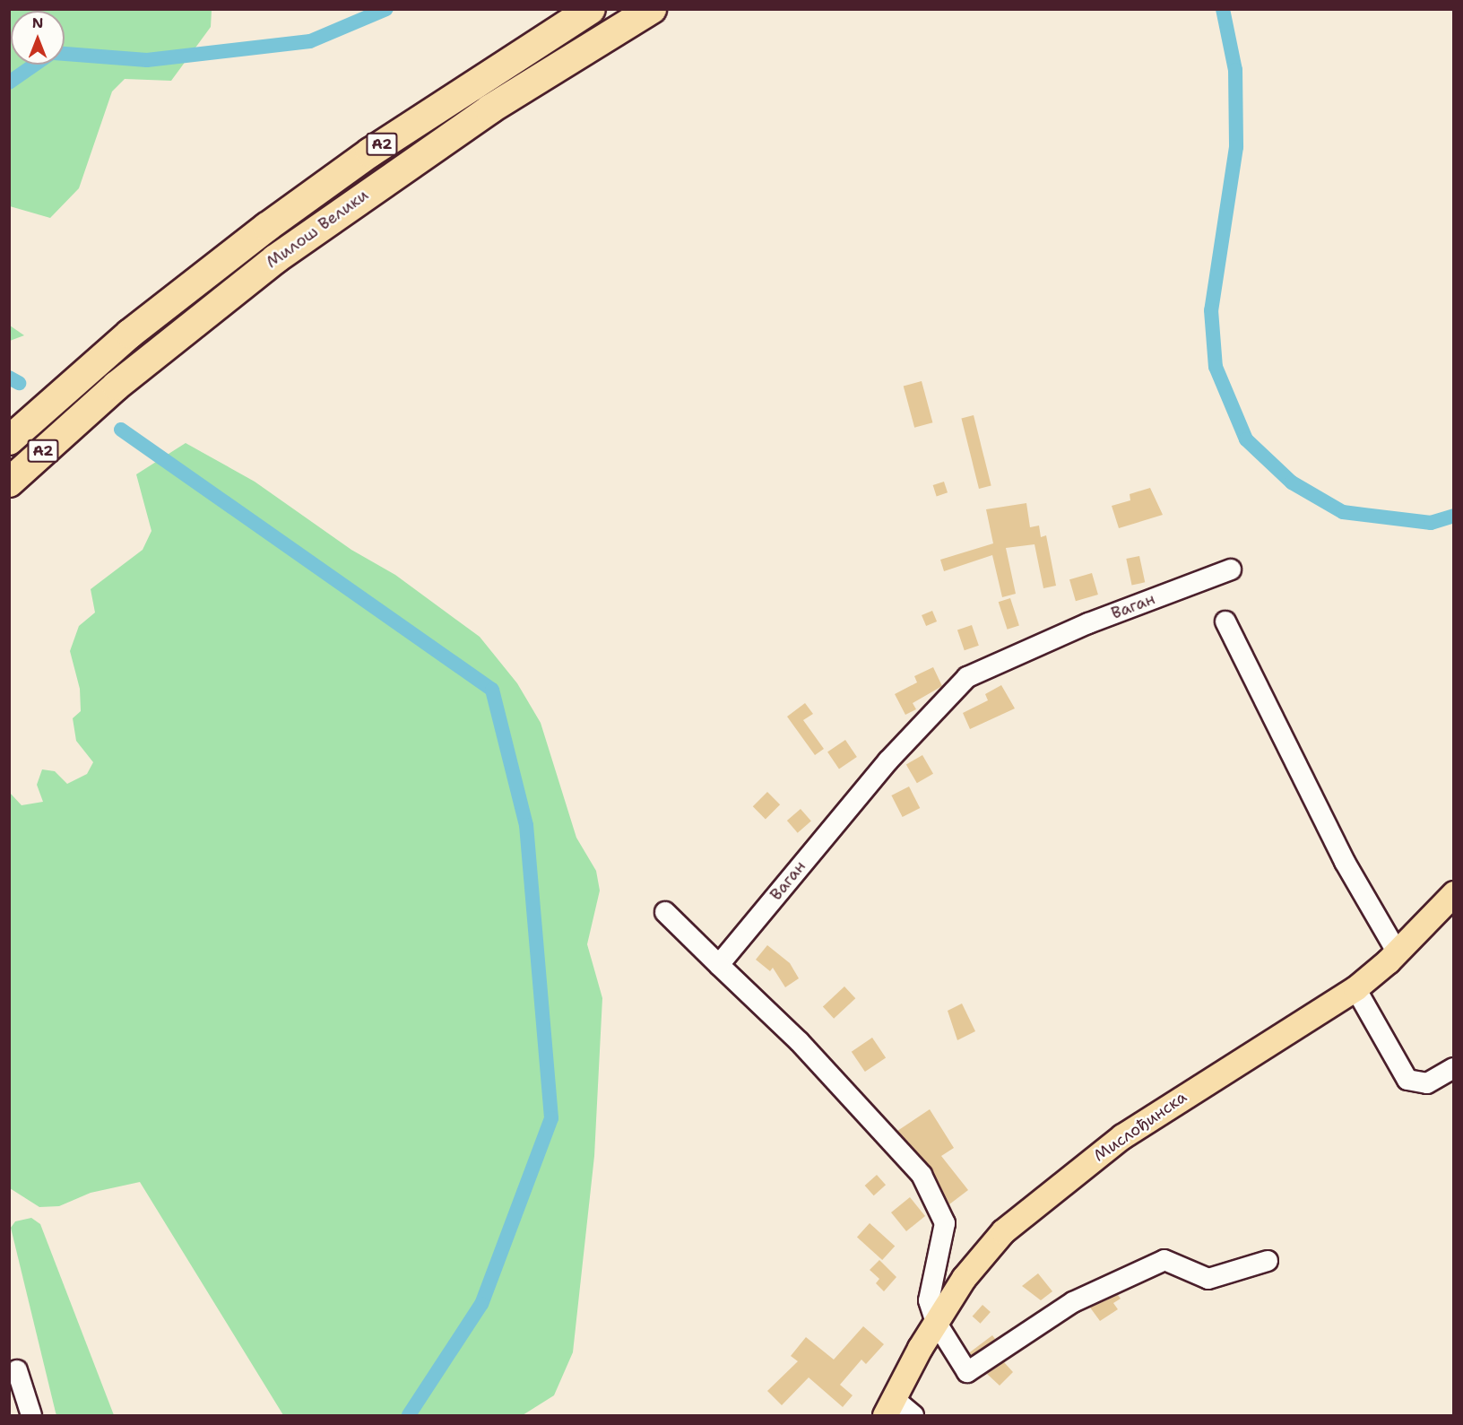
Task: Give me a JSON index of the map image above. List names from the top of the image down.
{
  "streets": {
    "highway": ["A2", "Милош Велики"],
    "main road": ["Мислођинска"],
    "street": ["Ваган"]
  },
  "north": "top"
}
